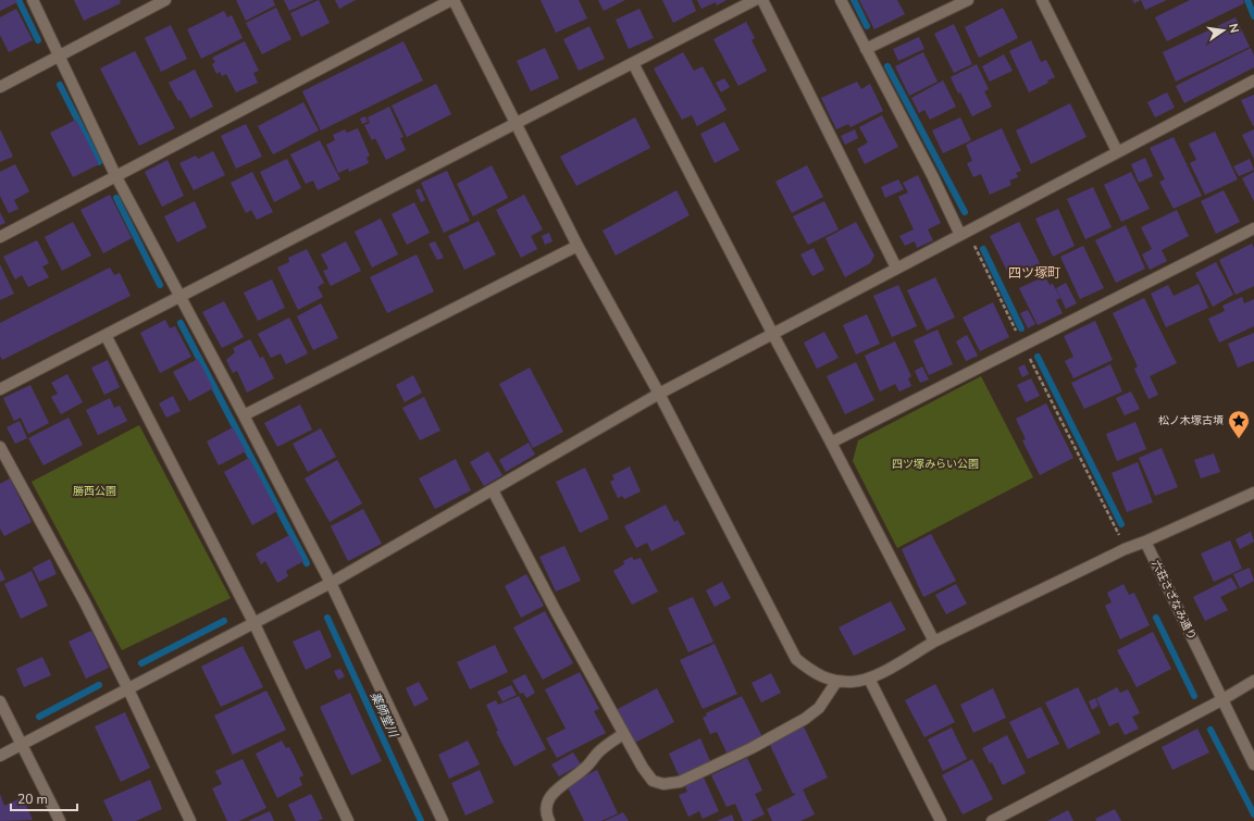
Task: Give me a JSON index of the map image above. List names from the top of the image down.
{
  "streets": {
    "street": ["六荘さざなみ通り"]
  },
  "districts": ["四ツ塚町"],
  "water": ["薬師堂川"],
  "parks": ["四ツ塚みらい公園", "勝西公園"],
  "places": {
    "place": ["松ノ木塚古墳"]
  },
  "scale_bar": "20 m",
  "north": "right"
}
